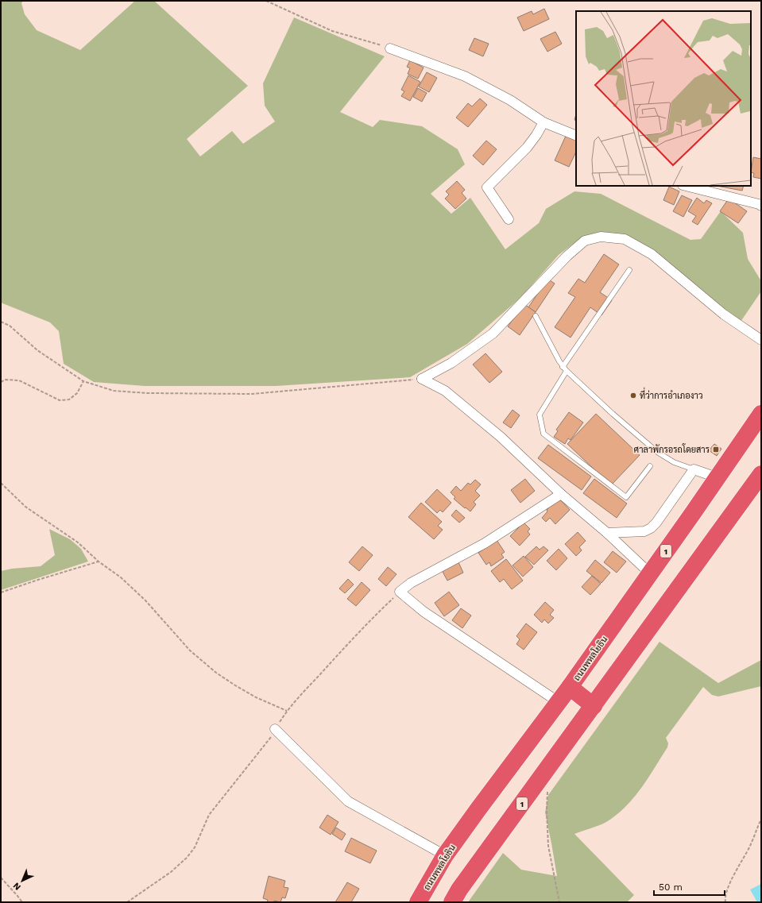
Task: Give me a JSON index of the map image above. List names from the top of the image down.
{
  "streets": {
    "highway": ["1", "ถนนพหลโยธิน"]
  },
  "places": {
    "other": ["ที่ว่าการอำเภองาว"],
    "transit": ["ศาลาพักรอรถโดยสาร"]
  },
  "scale_bar": "50 m",
  "north": "bottom left"
}
